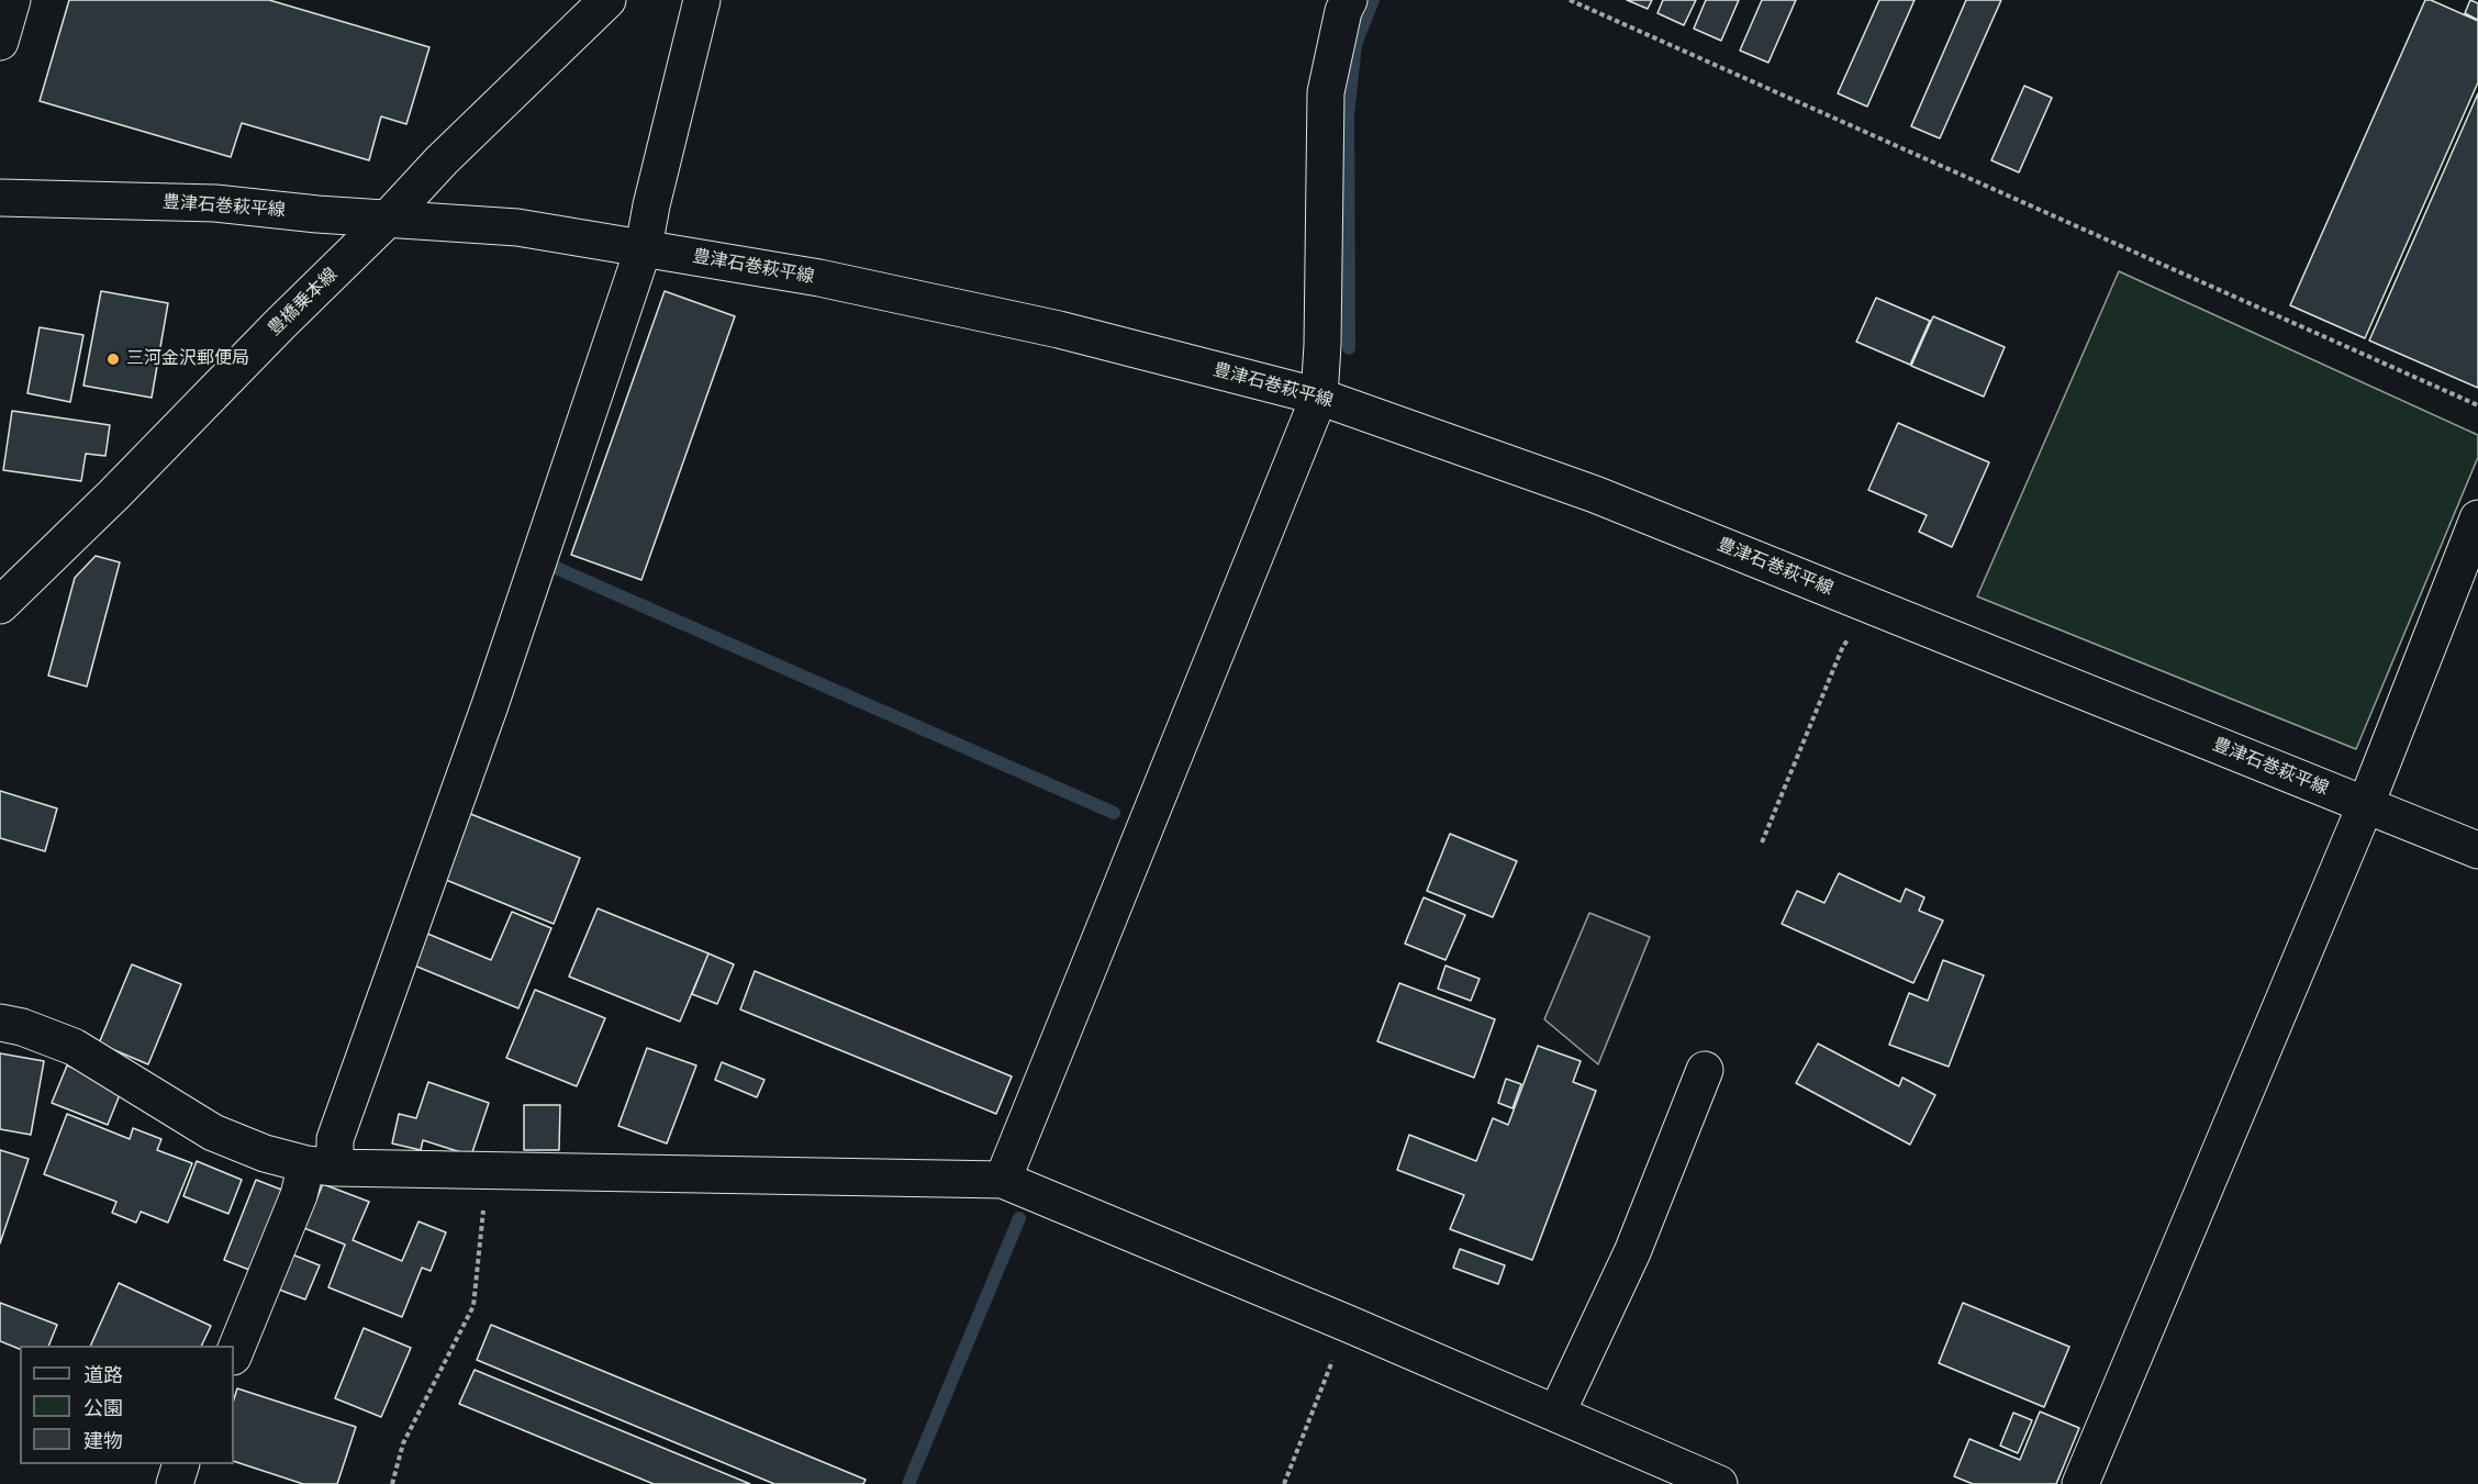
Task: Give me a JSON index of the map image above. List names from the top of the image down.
{
  "streets": {
    "street": ["豊津石巻萩平線", "豊橋乗本線"]
  },
  "crossings": [
    ["豊津石巻萩平線", "豊橋乗本線"]
  ],
  "places": ["三河金沢郵便局"],
  "legend": ["道路", "公園", "建物"]
}
